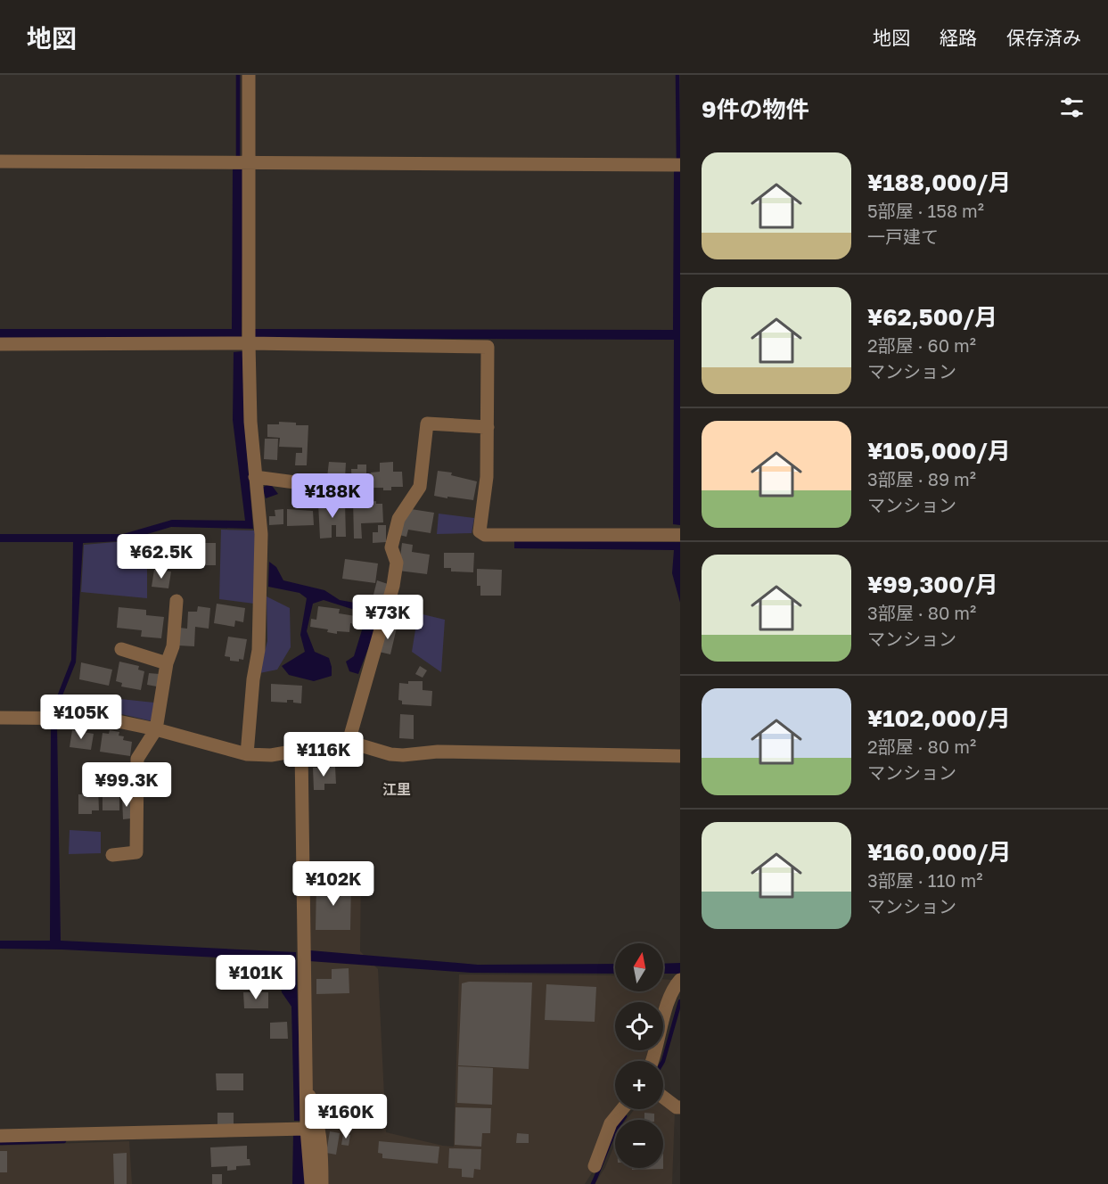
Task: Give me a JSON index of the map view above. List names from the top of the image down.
{
  "districts": ["江里"],
  "north": "top",
  "page": {
    "header": "地図",
    "nav": ["地図", "経路", "保存済み"],
    "heading": "9件の物件",
    "list": [
      {
        "name": "¥188,000/月",
        "note": "5部屋 · 158 m² · 一戸建て"
      },
      {
        "name": "¥62,500/月",
        "note": "2部屋 · 60 m² · マンション"
      },
      {
        "name": "¥105,000/月",
        "note": "3部屋 · 89 m² · マンション"
      },
      {
        "name": "¥99,300/月",
        "note": "3部屋 · 80 m² · マンション"
      },
      {
        "name": "¥102,000/月",
        "note": "2部屋 · 80 m² · マンション"
      },
      {
        "name": "¥160,000/月",
        "note": "3部屋 · 110 m² · マンション"
      }
    ],
    "price": [
      "¥188K",
      "¥62.5K",
      "¥73K",
      "¥105K",
      "¥116K",
      "¥99.3K",
      "¥102K",
      "¥101K",
      "¥160K"
    ],
    "map_buttons": ["+", "−"]
  }
}
